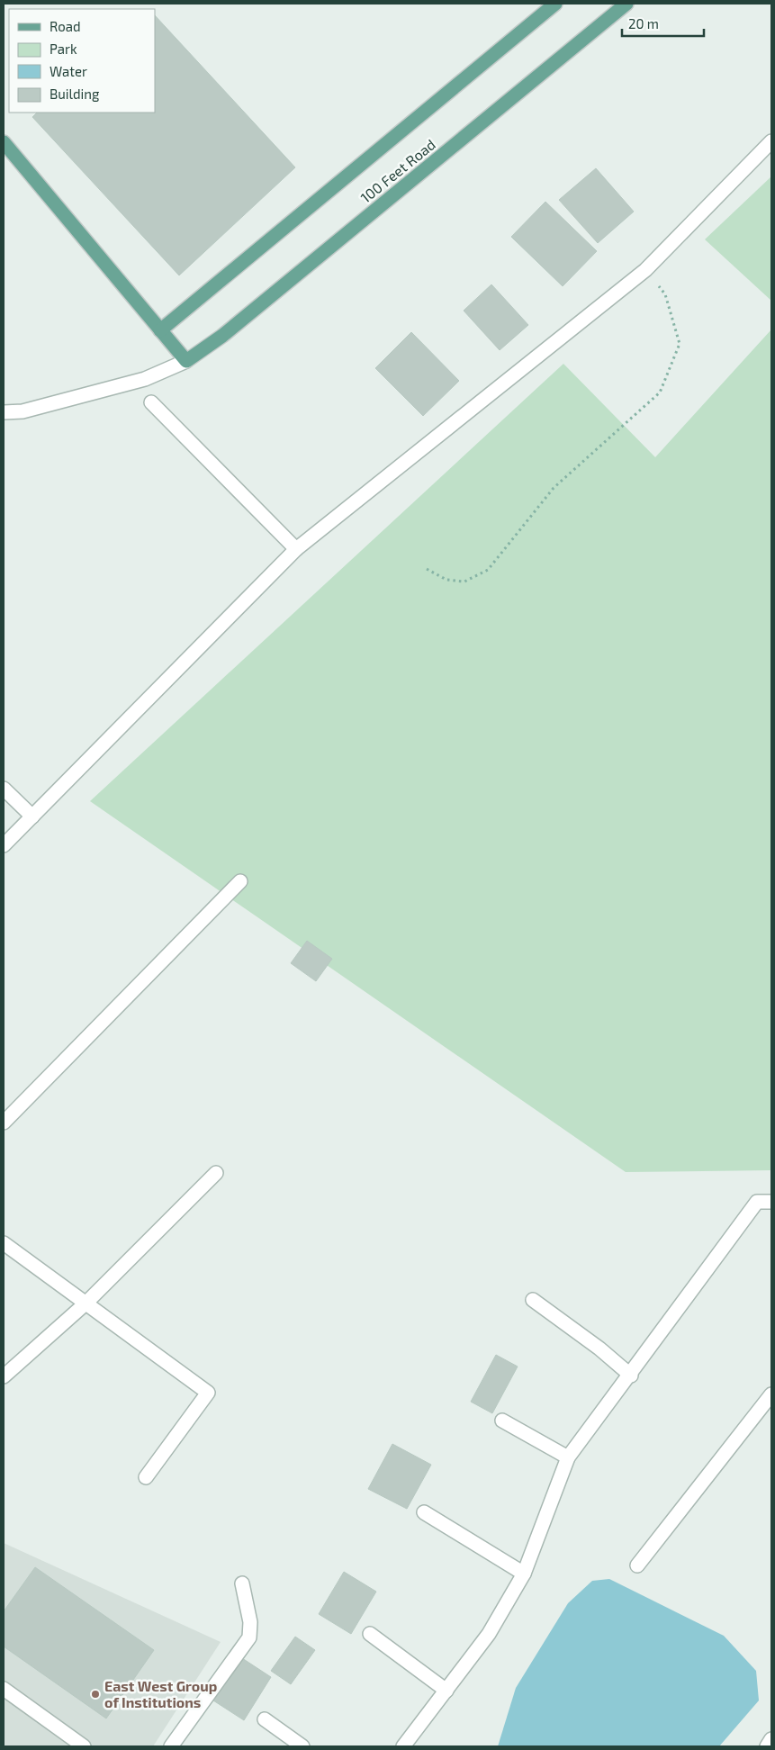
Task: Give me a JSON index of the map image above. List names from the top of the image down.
{
  "streets": {
    "main road": ["100 Feet Road"]
  },
  "places": ["East West Group of Institutions"],
  "legend": [
    "Road",
    "Park",
    "Water",
    "Building"
  ],
  "scale_bar": "20 m"
}
